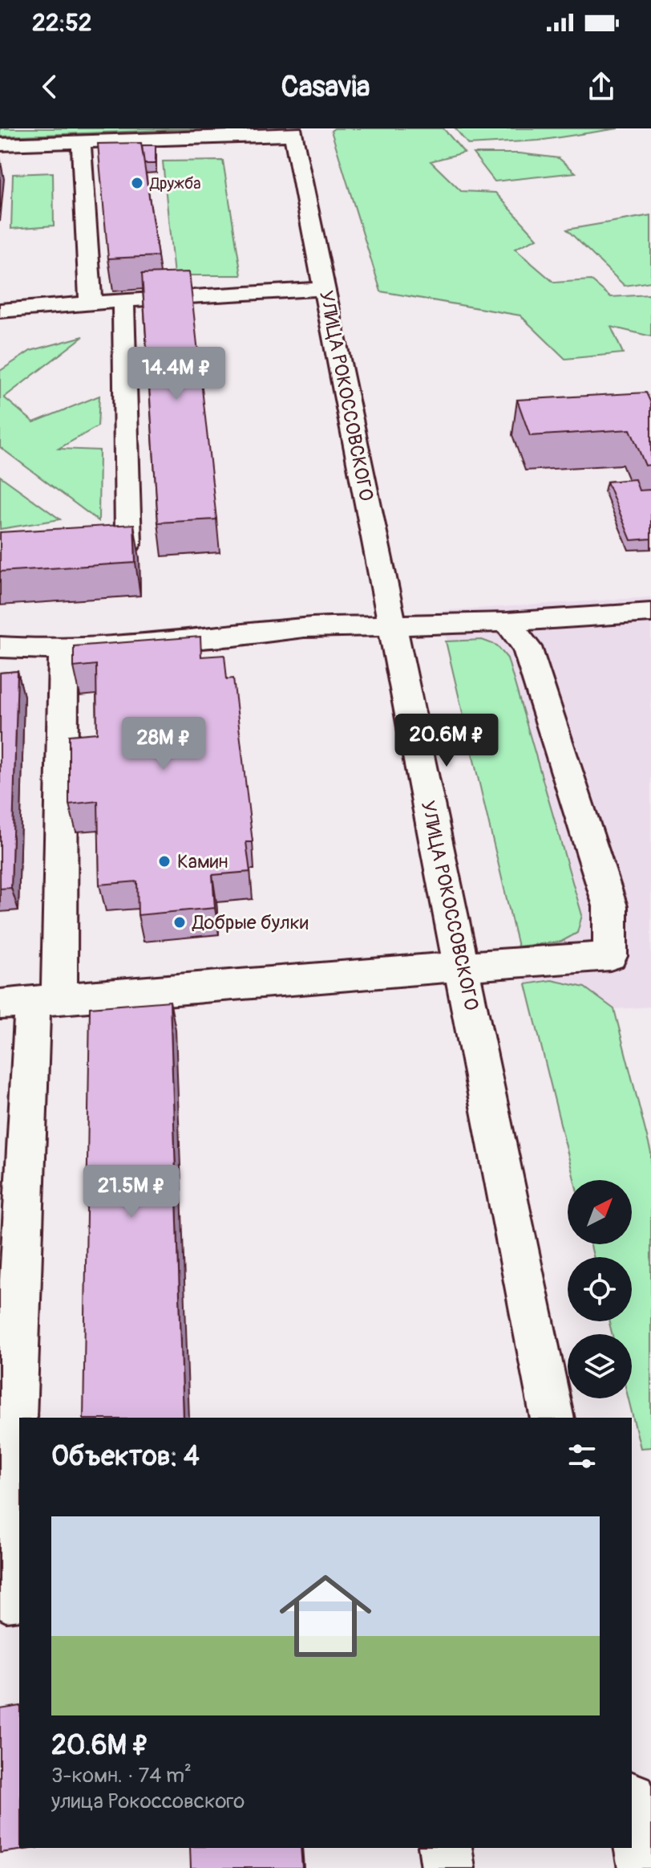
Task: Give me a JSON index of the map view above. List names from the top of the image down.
{
  "streets": {
    "street": ["УЛИЦА РОКОССОВСКОГО"]
  },
  "places": ["Дружба", "Камин", "Добрые булки"],
  "north": "top right",
  "page": {
    "status": "22:52",
    "header": "Casavia",
    "price": [
      "14.4M ₽",
      "20.6M ₽",
      "28M ₽",
      "21.5M ₽"
    ],
    "heading": "Объектов: 4",
    "list": [
      {
        "name": "20.6M ₽",
        "note": "3-комн. · 74 m² · улица Рокоссовского"
      }
    ]
  }
}
